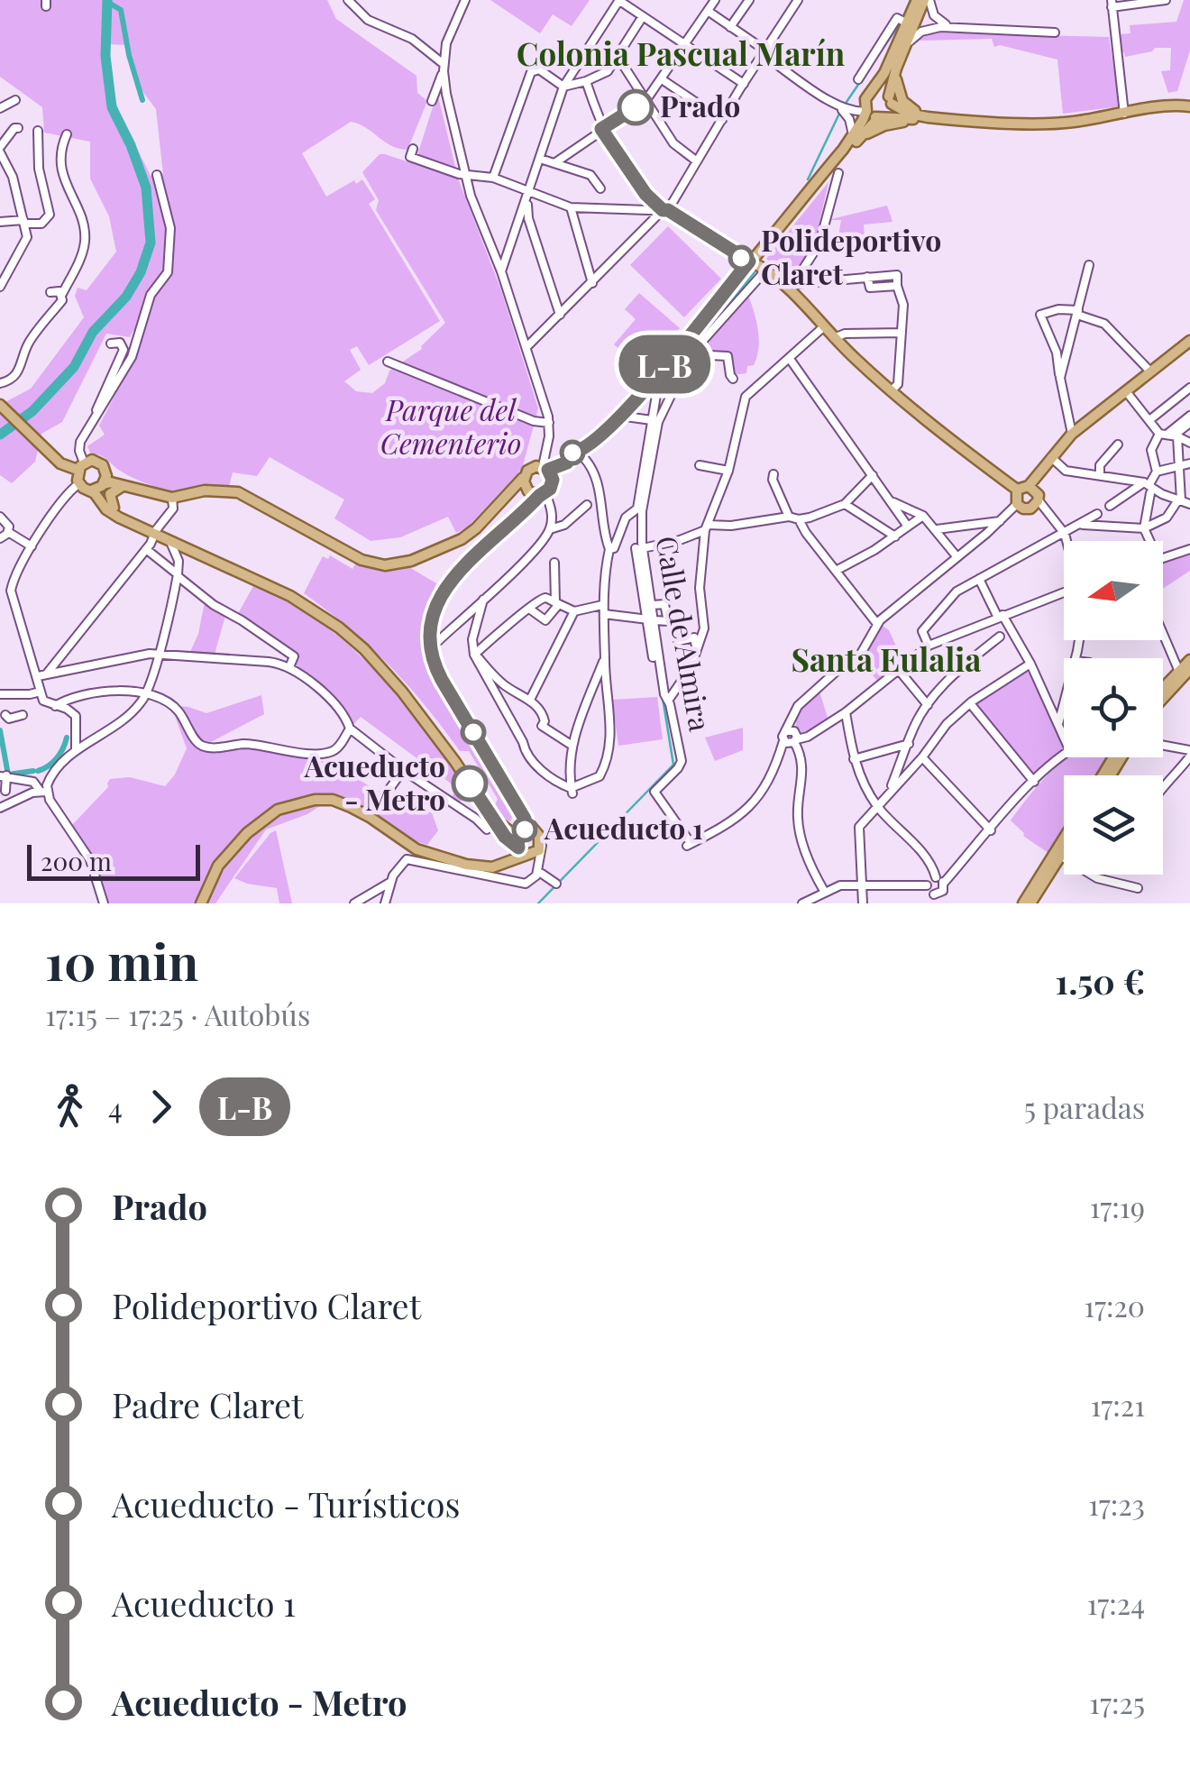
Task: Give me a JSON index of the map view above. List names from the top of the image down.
{
  "streets": {
    "street": ["Calle de Almira"]
  },
  "districts": ["Colonia Pascual Marín", "Santa Eulalia"],
  "parks": ["Parque del Cementerio"],
  "places": [
    "Prado",
    "Polideportivo Claret",
    "Acueducto - Metro",
    "Acueducto 1"
  ],
  "lines": ["bus line L-B"],
  "scale_bar": "200 m",
  "north": "left",
  "page": {
    "on_map": "L-B",
    "scale": "200 m",
    "heading": ["10 min", "17:15 – 17:25 · Autobús", "1.50 €"],
    "legs": ["4", "L-B", "5 paradas"],
    "list": [
      {
        "name": "Prado",
        "value": "17:19"
      },
      {
        "name": "Polideportivo Claret",
        "value": "17:20"
      },
      {
        "name": "Padre Claret",
        "value": "17:21"
      },
      {
        "name": "Acueducto - Turísticos",
        "value": "17:23"
      },
      {
        "name": "Acueducto 1",
        "value": "17:24"
      },
      {
        "name": "Acueducto - Metro",
        "value": "17:25"
      }
    ]
  }
}
